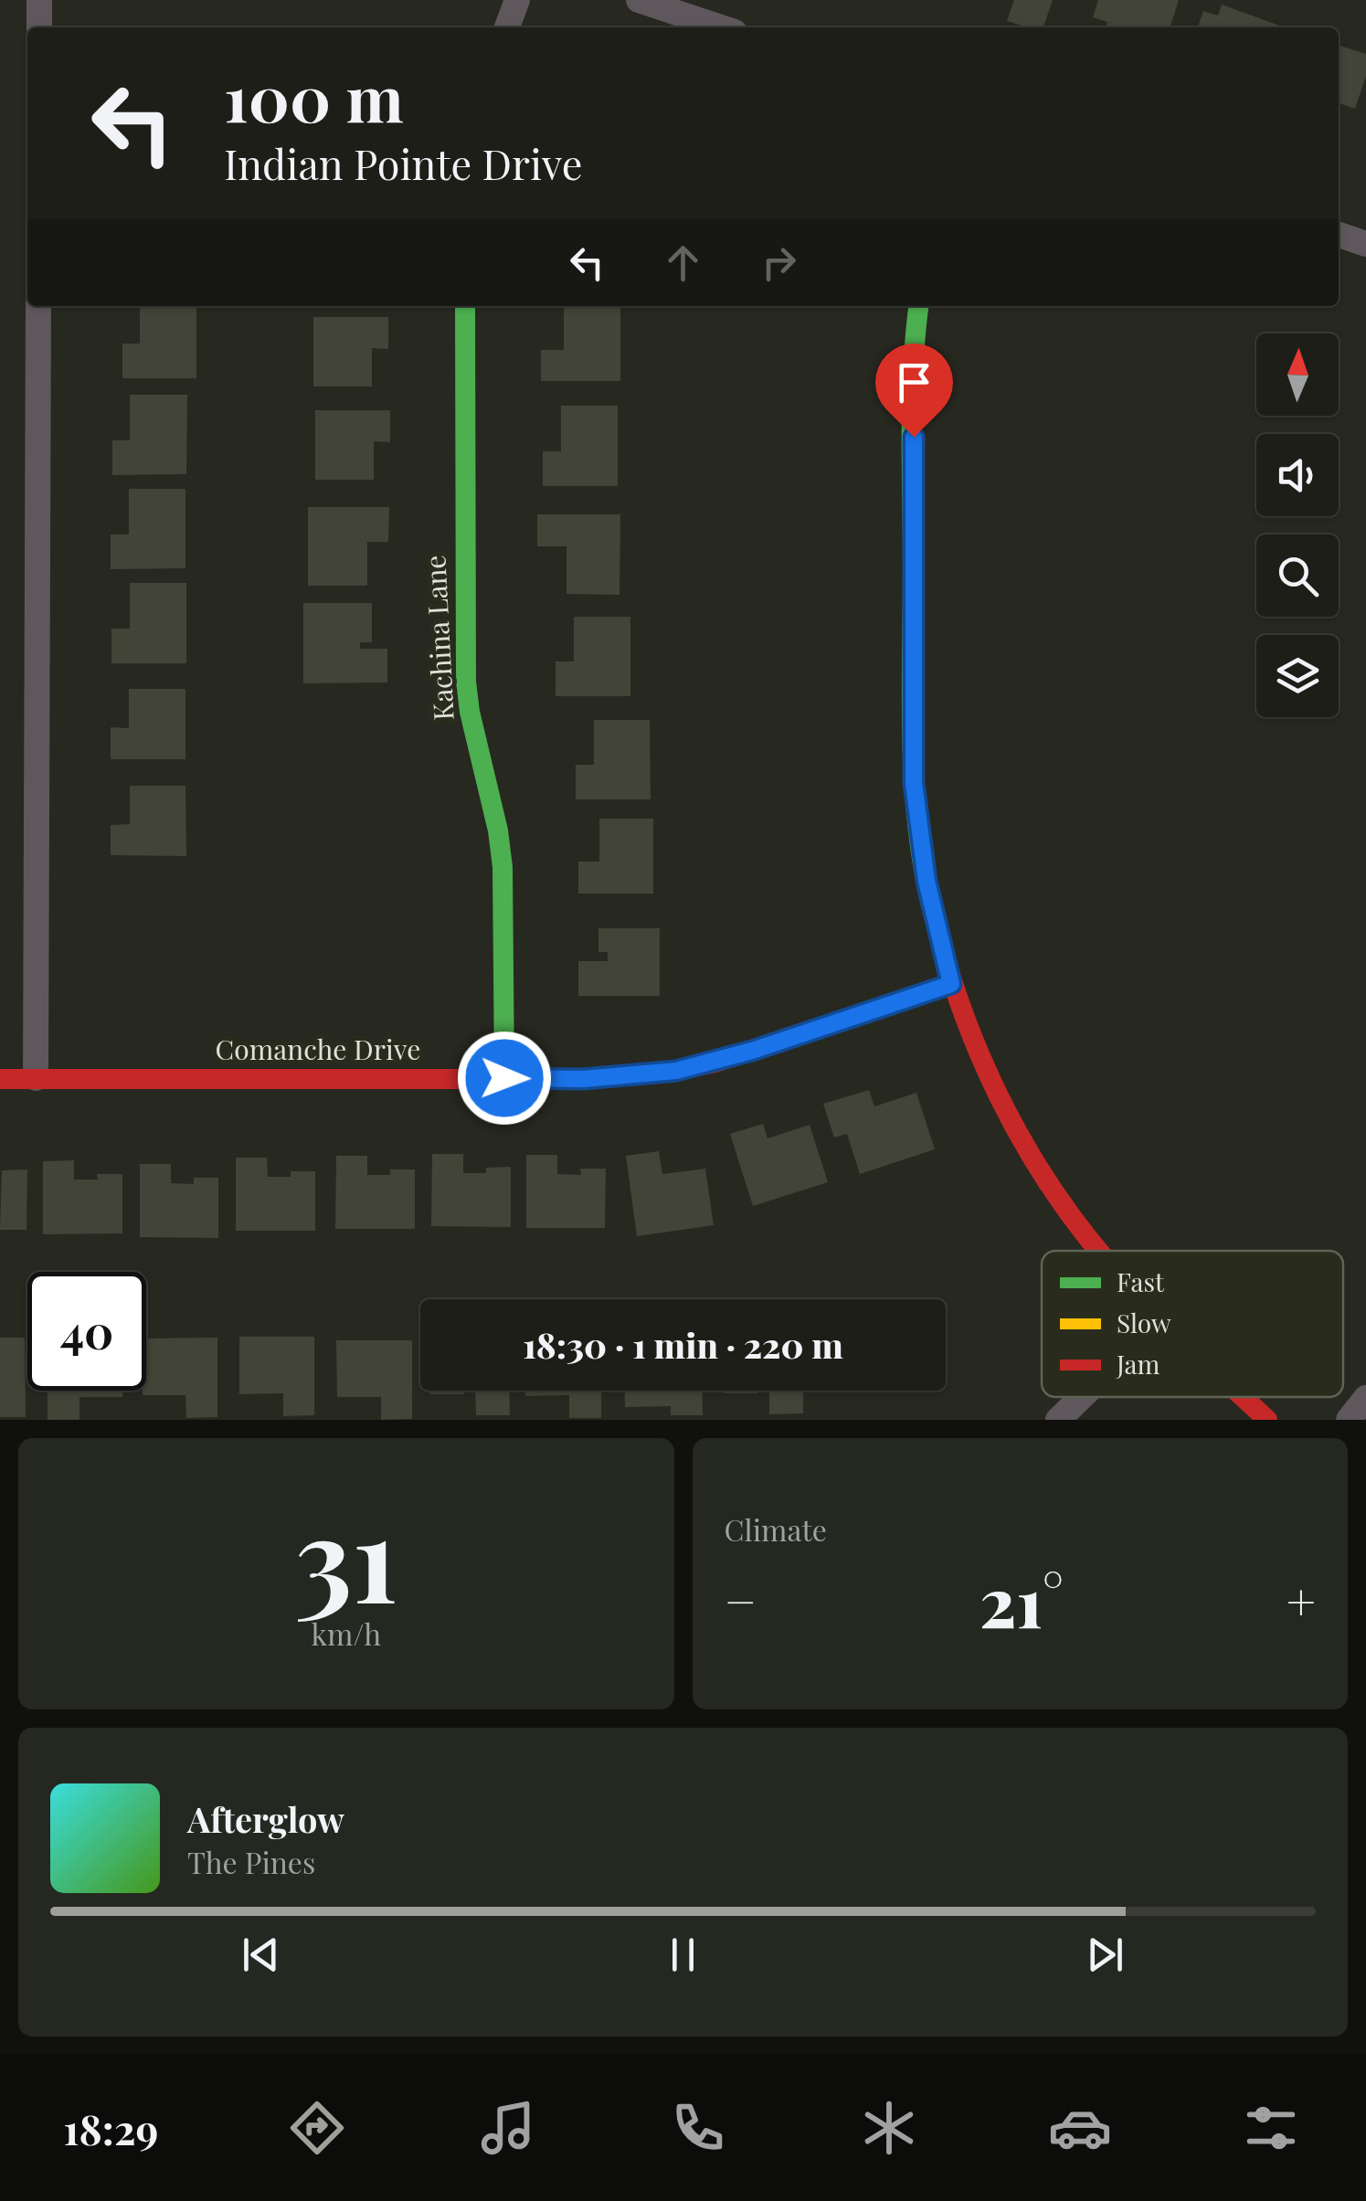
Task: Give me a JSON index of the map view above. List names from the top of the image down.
{
  "streets": {
    "street": ["Kachina Lane", "Comanche Drive"]
  },
  "crossings": [
    ["Kachina Lane", "Comanche Drive"]
  ],
  "legend": ["Fast", "Slow", "Jam"],
  "north": "top",
  "page": {
    "turn": ["100 m", "Indian Pointe Drive"],
    "limit": "40",
    "trip": "18:30 · 1 min · 220 m",
    "tile": [
      ["31", "km/h"],
      "Climate"
    ],
    "heat": ["−", "21°", "+"],
    "song": ["Afterglow", "The Pines"],
    "tabs": "18:29"
  }
}
